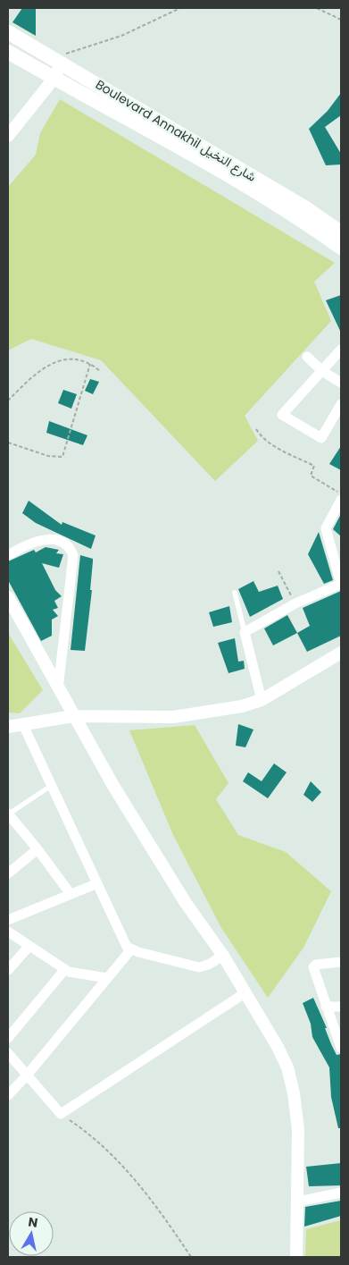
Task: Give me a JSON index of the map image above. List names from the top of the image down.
{
  "streets": {
    "main road": ["Boulevard Annakhil شارع النخيل"]
  },
  "north": "top"
}
